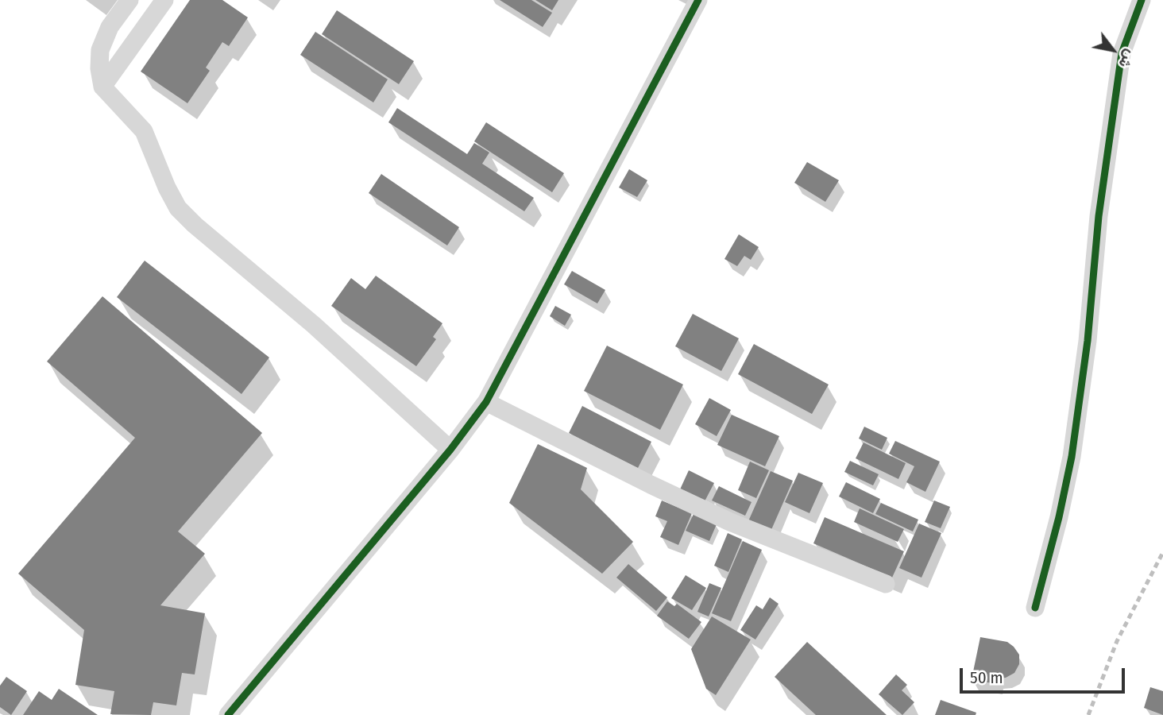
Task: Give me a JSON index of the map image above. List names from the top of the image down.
{
  "scale_bar": "50 m",
  "north": "bottom right"
}
